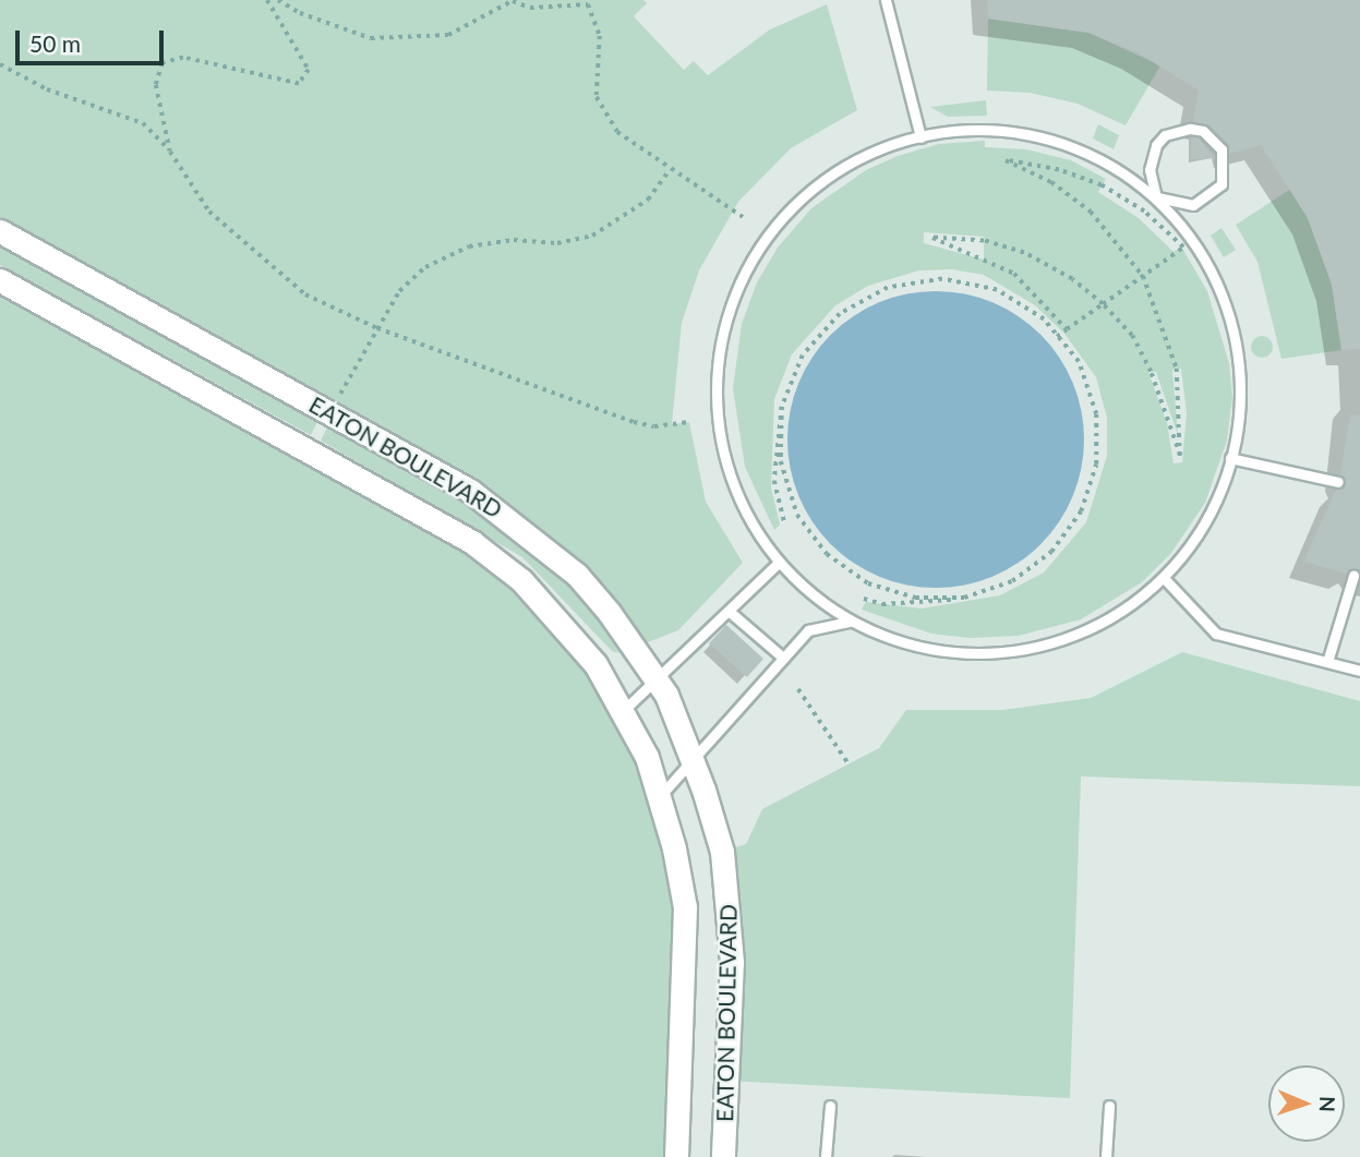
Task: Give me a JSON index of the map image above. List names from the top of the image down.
{
  "streets": {
    "street": ["EATON BOULEVARD"]
  },
  "scale_bar": "50 m",
  "north": "right"
}
